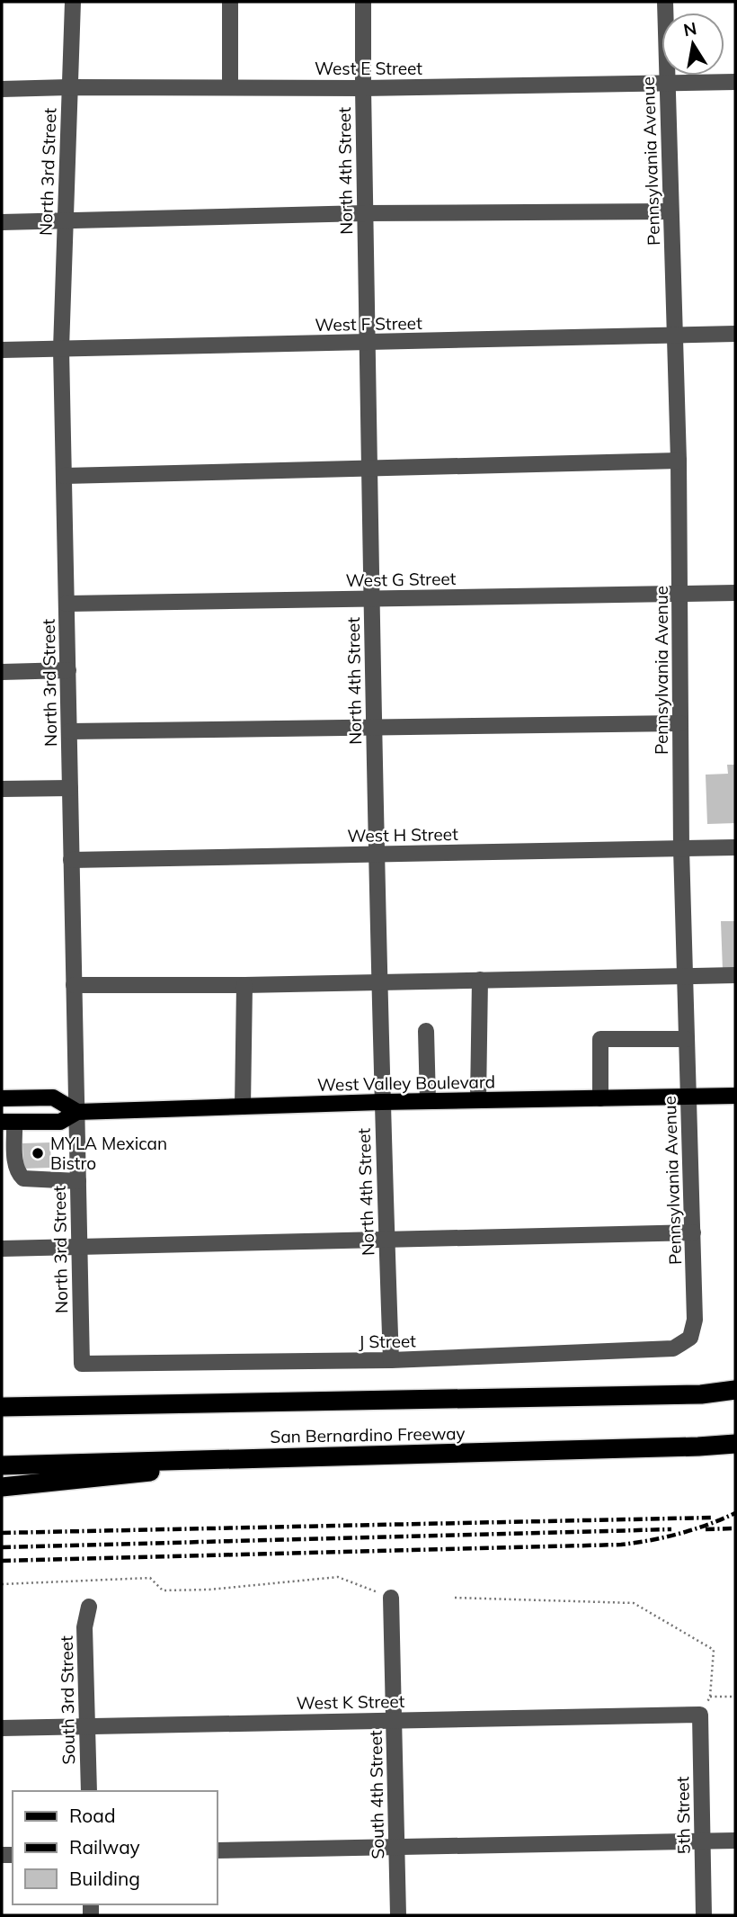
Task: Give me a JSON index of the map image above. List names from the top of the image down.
{
  "streets": {
    "highway": ["San Bernardino Freeway"],
    "main road": ["West Valley Boulevard"],
    "street": [
      "West E Street",
      "Pennsylvania Avenue",
      "North 4th Street",
      "North 3rd Street",
      "West F Street",
      "West G Street",
      "West H Street",
      "J Street",
      "South 3rd Street",
      "West K Street",
      "South 4th Street",
      "5th Street"
    ]
  },
  "crossings": [
    ["West E Street", "Pennsylvania Avenue"],
    ["West E Street", "North 4th Street"],
    ["West E Street", "North 3rd Street"],
    ["Pennsylvania Avenue", "West F Street"],
    ["Pennsylvania Avenue", "West G Street"],
    ["Pennsylvania Avenue", "West H Street"],
    ["Pennsylvania Avenue", "West Valley Boulevard"],
    ["Pennsylvania Avenue", "J Street"],
    ["North 4th Street", "West F Street"],
    ["North 4th Street", "West G Street"],
    ["North 4th Street", "West H Street"],
    ["North 4th Street", "West Valley Boulevard"],
    ["North 4th Street", "J Street"],
    ["North 3rd Street", "West F Street"],
    ["North 3rd Street", "West G Street"],
    ["North 3rd Street", "West H Street"],
    ["North 3rd Street", "West Valley Boulevard"],
    ["North 3rd Street", "J Street"],
    ["South 3rd Street", "West K Street"],
    ["West K Street", "South 4th Street"],
    ["West K Street", "5th Street"]
  ],
  "places": ["MYLA Mexican Bistro"],
  "legend": ["Road", "Railway", "Building"],
  "north": "top"
}
